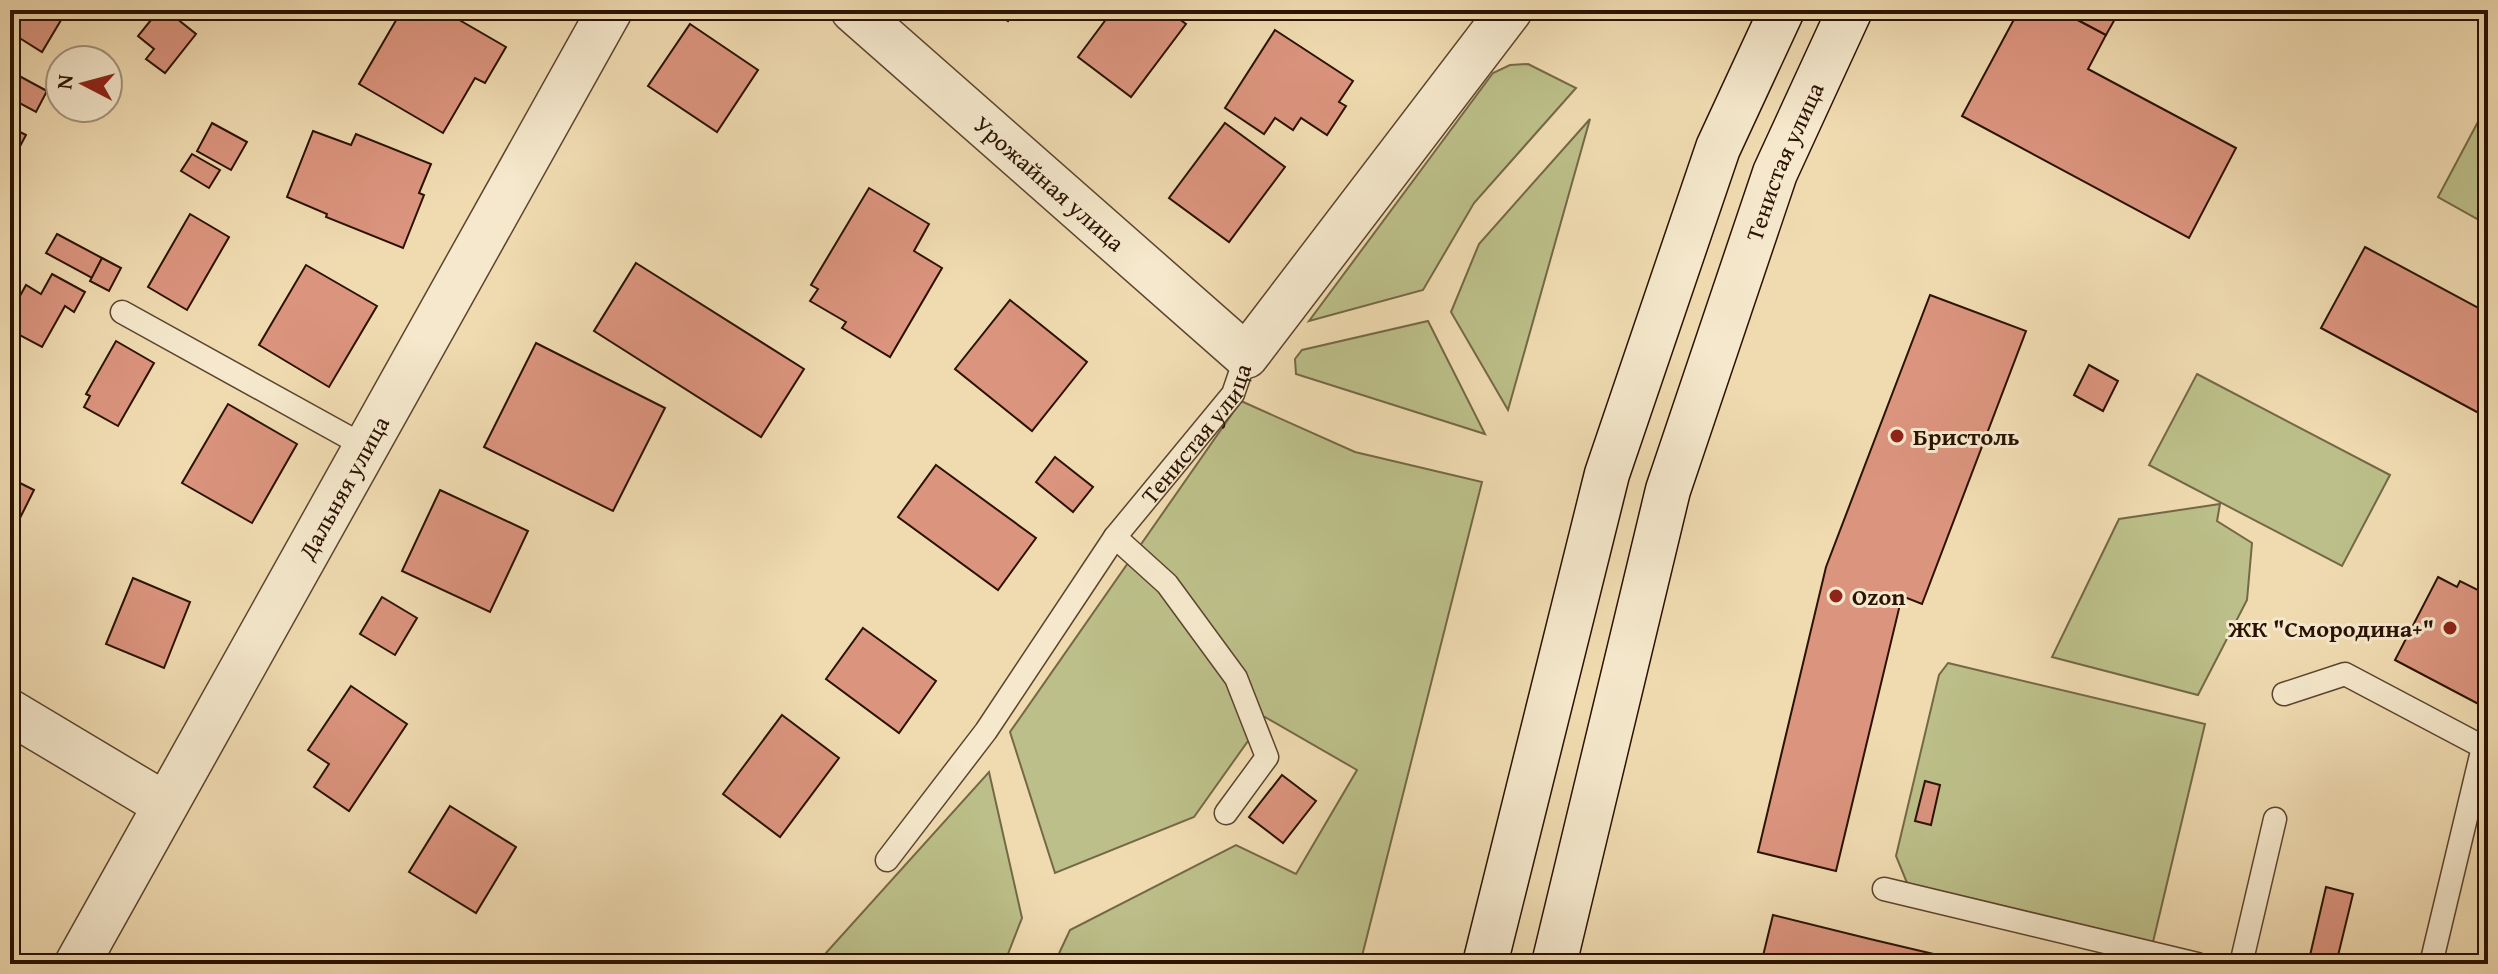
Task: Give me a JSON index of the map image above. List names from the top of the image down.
{
  "streets": {
    "street": ["Тенистая улица", "Урожайная улица", "Дальняя улица"]
  },
  "crossings": [
    ["Тенистая улица", "Урожайная улица"]
  ],
  "places": ["Бристоль", "Ozon", "ЖК \"Смородина+\""],
  "north": "left"
}
